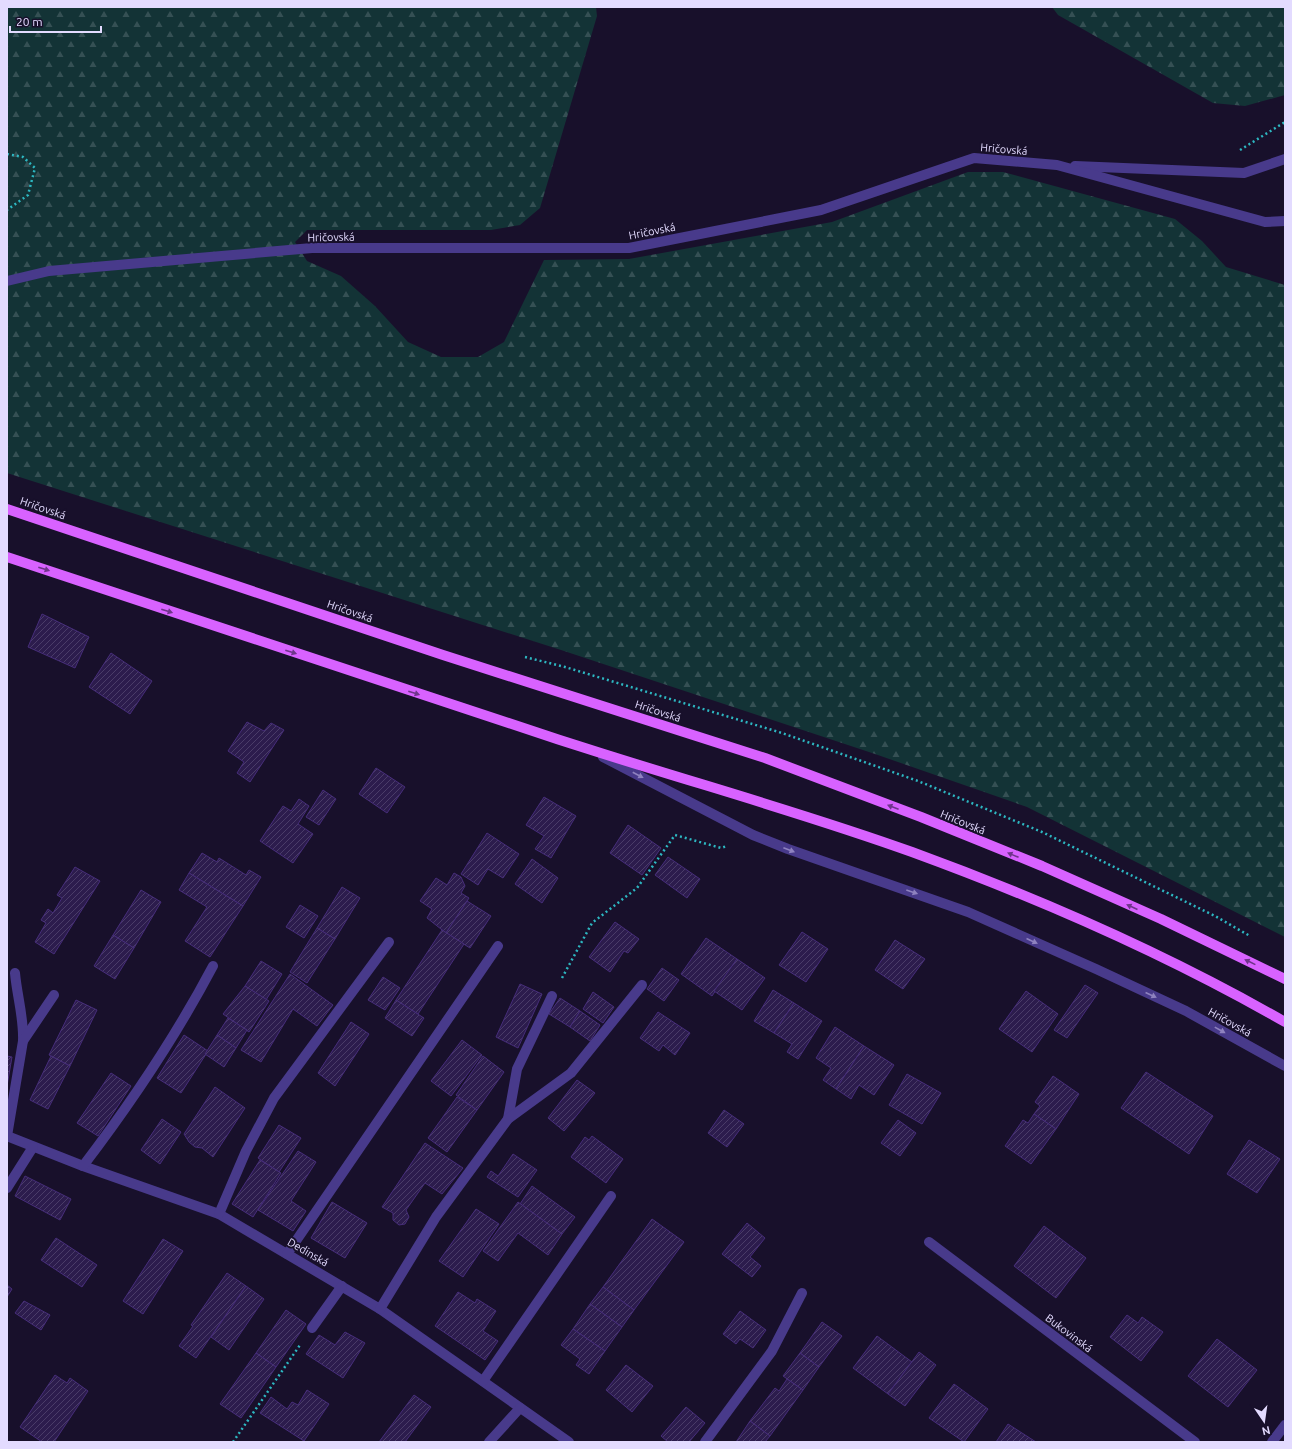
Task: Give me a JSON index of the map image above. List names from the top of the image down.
{
  "streets": {
    "main road": ["Hričovská"],
    "street": ["Dedinská", "Bukovinská"]
  },
  "scale_bar": "20 m",
  "north": "bottom"
}
